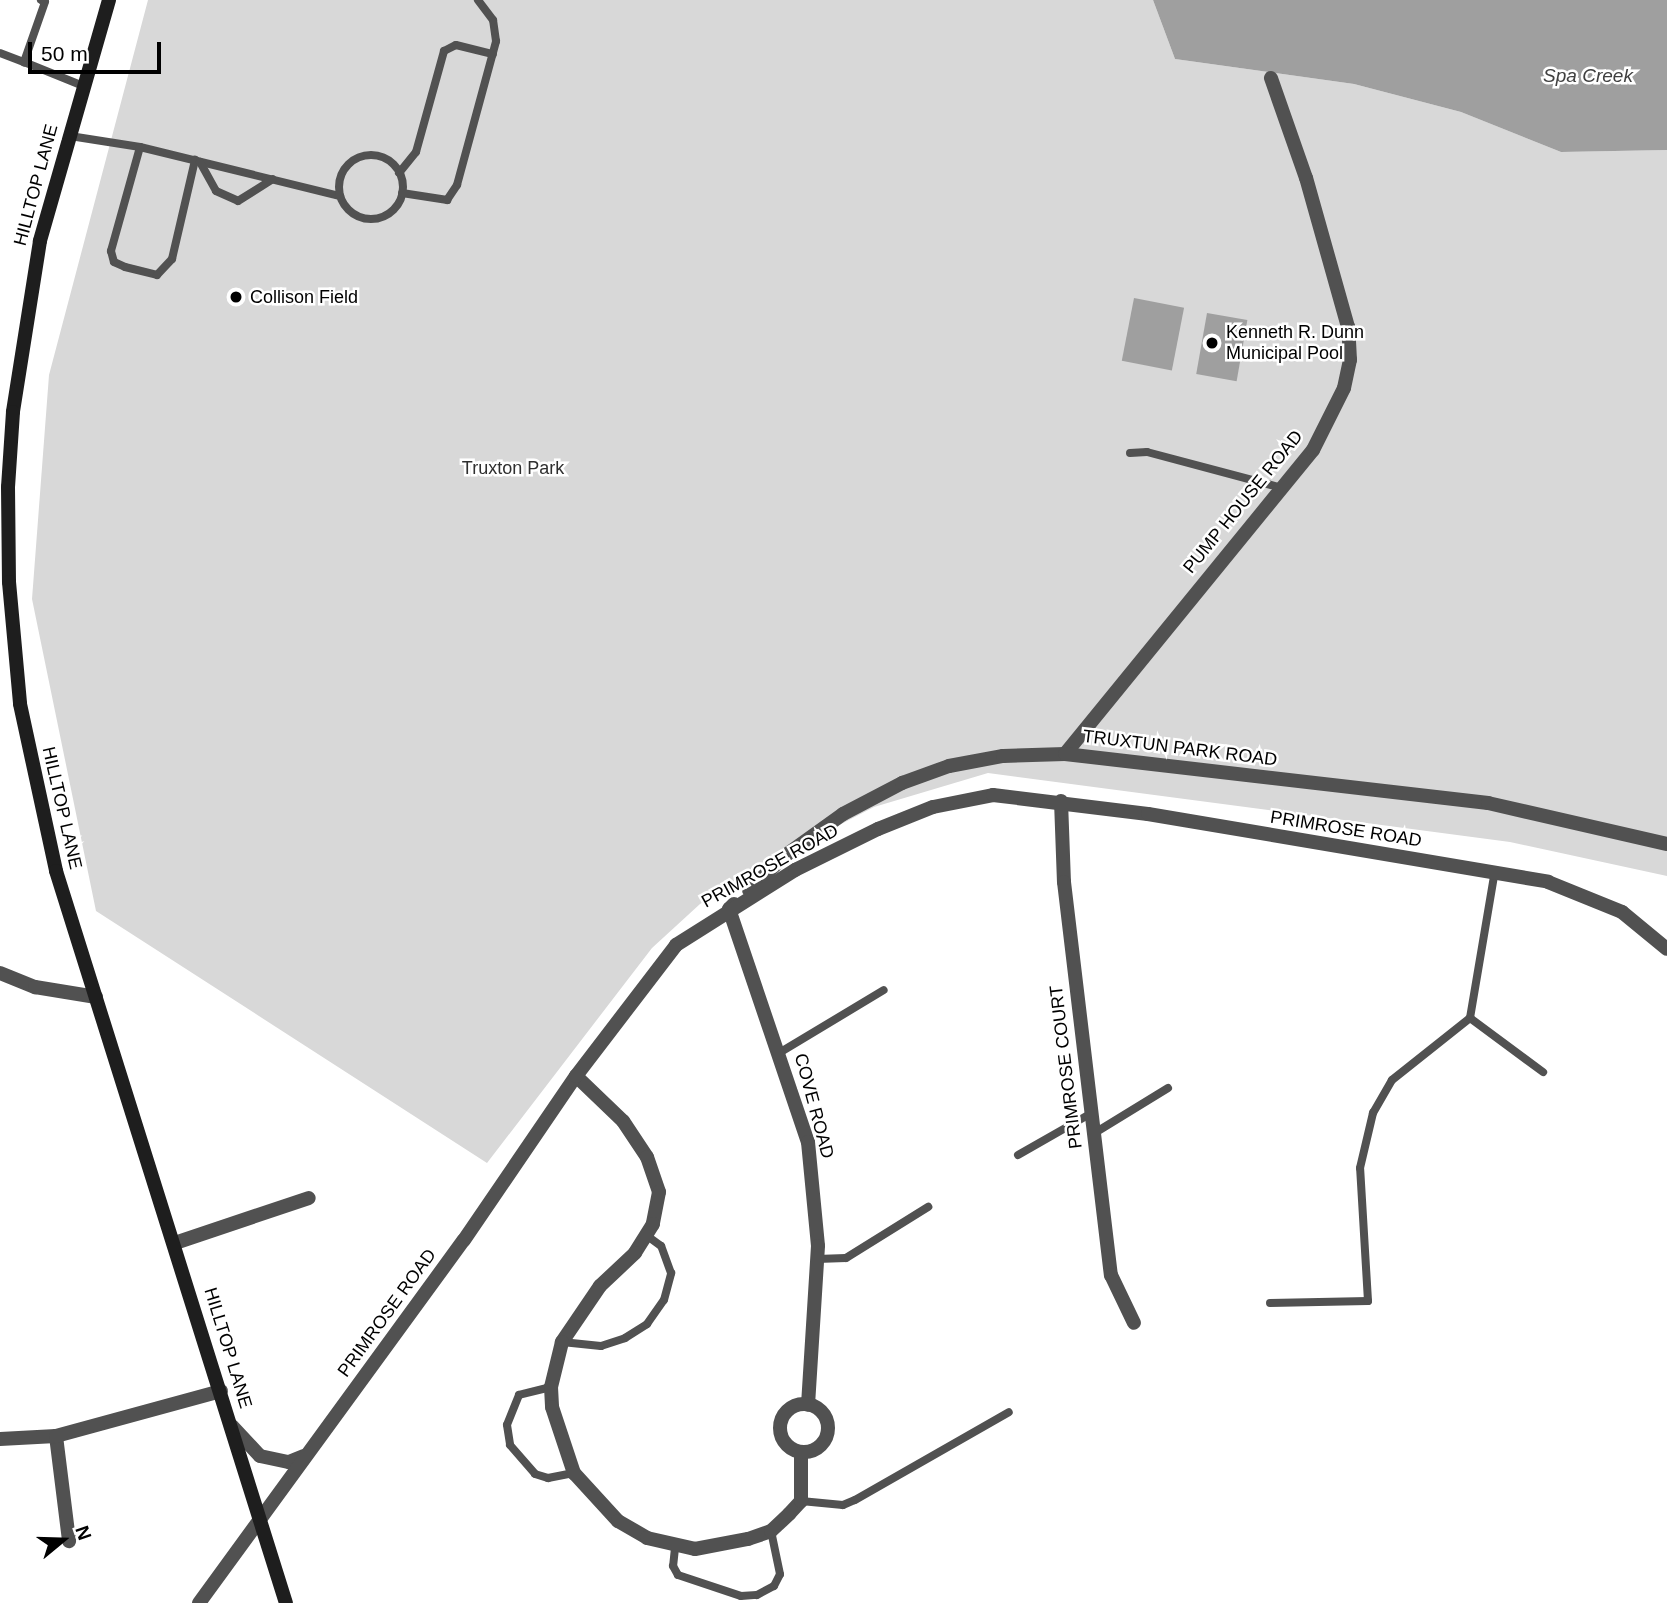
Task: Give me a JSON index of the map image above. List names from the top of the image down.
{
  "streets": {
    "street": [
      "HILLTOP LANE",
      "PUMP HOUSE ROAD",
      "TRUXTUN PARK ROAD",
      "PRIMROSE ROAD",
      "PRIMROSE COURT",
      "COVE ROAD"
    ]
  },
  "crossings": [
    ["HILLTOP LANE", "PRIMROSE ROAD"],
    ["PUMP HOUSE ROAD", "TRUXTUN PARK ROAD"],
    ["TRUXTUN PARK ROAD", "PRIMROSE ROAD"],
    ["TRUXTUN PARK ROAD", "COVE ROAD"],
    ["PRIMROSE ROAD", "PRIMROSE COURT"],
    ["PRIMROSE ROAD", "COVE ROAD"]
  ],
  "water": ["Spa Creek"],
  "parks": ["Truxton Park"],
  "places": ["Collison Field", "Kenneth R. Dunn Municipal Pool"],
  "scale_bar": "50 m",
  "north": "right"
}
